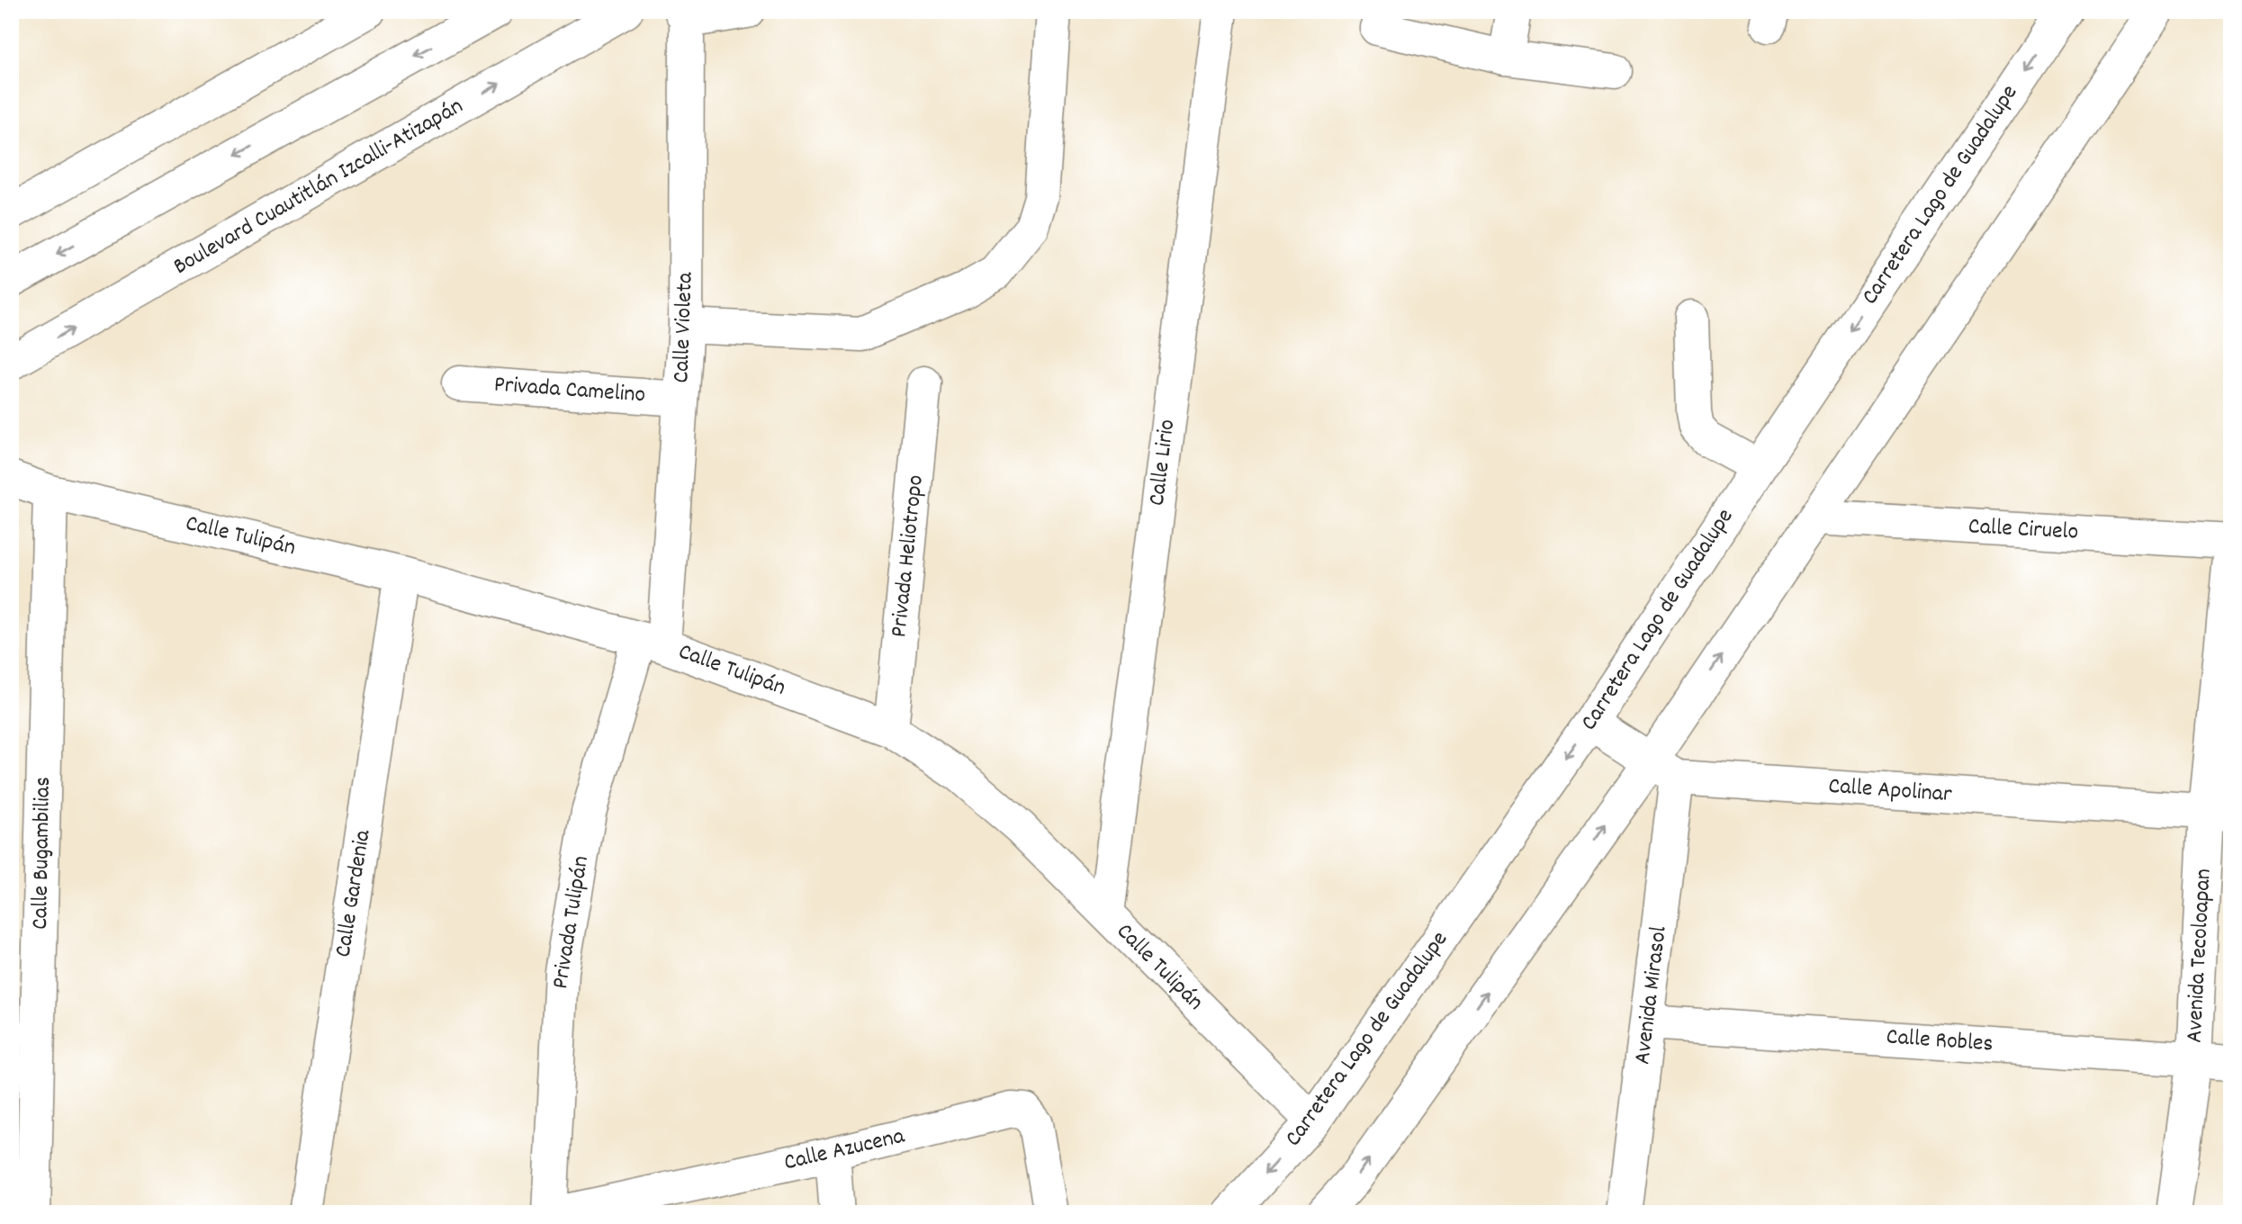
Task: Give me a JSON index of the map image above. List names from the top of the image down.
{
  "streets": {
    "street": [
      "Boulevard Cuautitlán Izcalli-Atizapán",
      "Carretera Lago de Guadalupe",
      "Calle Violeta",
      "Privada Camelino",
      "Calle Lirio",
      "Calle Ciruelo",
      "Calle Tulipán",
      "Privada Heliotropo",
      "Calle Apolinar",
      "Calle Bugambilias",
      "Calle Gardenia",
      "Privada Tulipán",
      "Avenida Tecoloapan",
      "Avenida Mirasol",
      "Calle Robles",
      "Calle Azucena"
    ]
  },
  "crossings": [
    ["Carretera Lago de Guadalupe", "Calle Tulipán"],
    ["Carretera Lago de Guadalupe", "Calle Apolinar"],
    ["Calle Violeta", "Privada Camelino"],
    ["Calle Violeta", "Calle Tulipán"],
    ["Calle Violeta", "Privada Tulipán"],
    ["Calle Lirio", "Calle Tulipán"],
    ["Calle Tulipán", "Privada Heliotropo"],
    ["Calle Tulipán", "Calle Bugambilias"],
    ["Calle Tulipán", "Calle Gardenia"],
    ["Calle Tulipán", "Privada Tulipán"],
    ["Calle Apolinar", "Avenida Tecoloapan"],
    ["Calle Apolinar", "Avenida Mirasol"],
    ["Avenida Tecoloapan", "Calle Robles"],
    ["Avenida Mirasol", "Calle Robles"]
  ]
}
